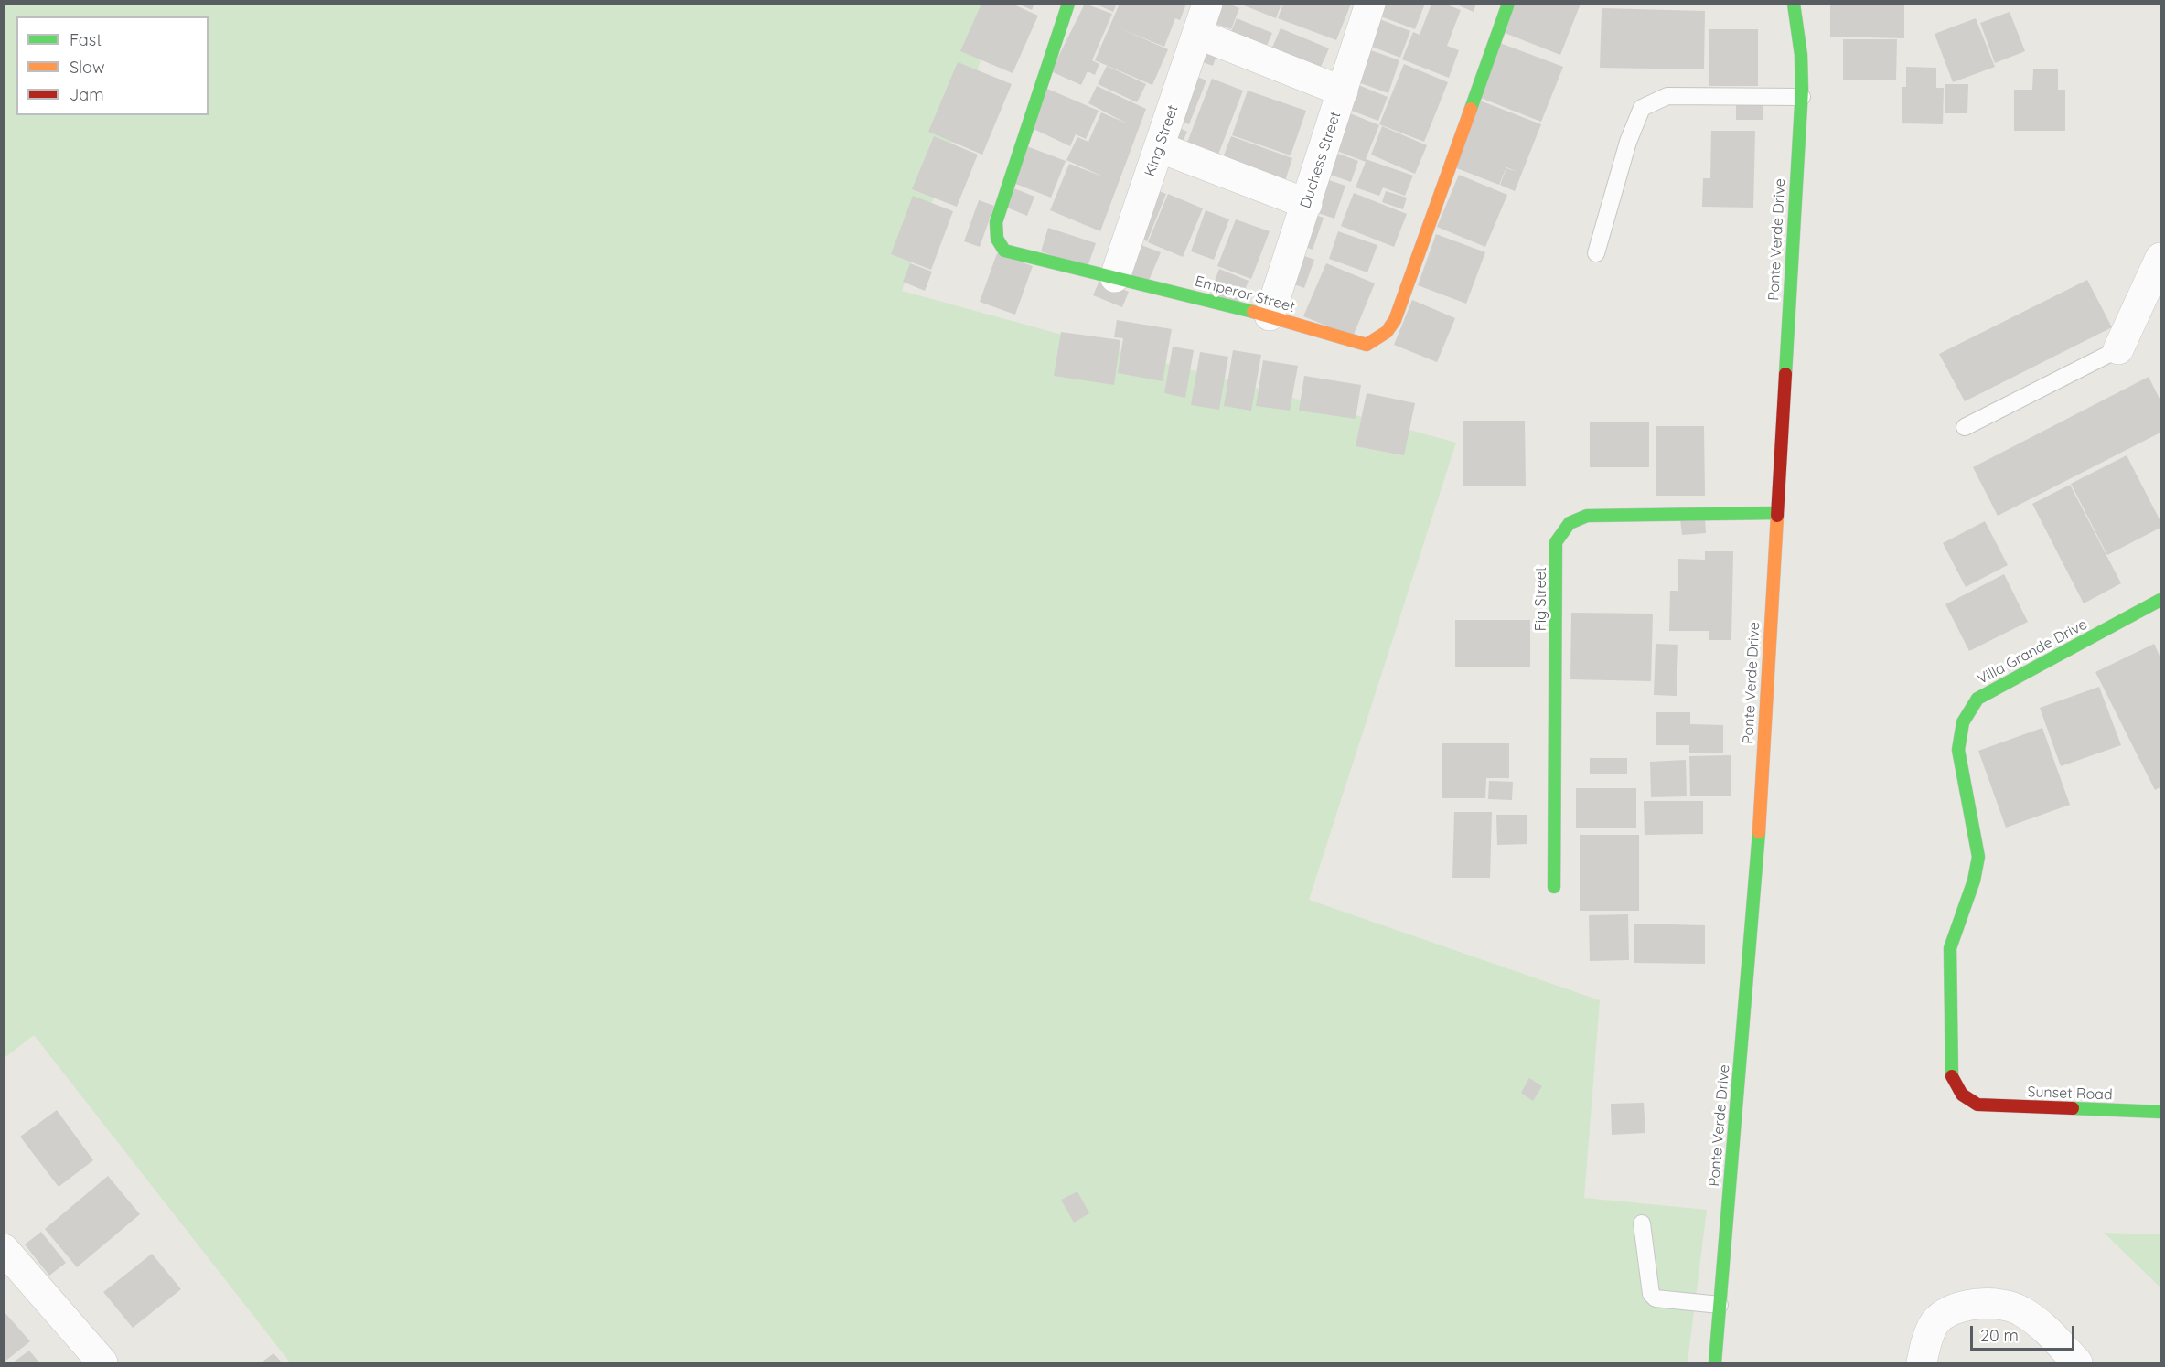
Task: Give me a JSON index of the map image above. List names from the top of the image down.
{
  "streets": {
    "street": [
      "King Street",
      "Duchess Street",
      "Ponte Verde Drive",
      "Emperor Street",
      "Fig Street",
      "Villa Grande Drive",
      "Sunset Road"
    ]
  },
  "crossings": [
    ["King Street", "Emperor Street"],
    ["Duchess Street", "Emperor Street"],
    ["Ponte Verde Drive", "Fig Street"],
    ["Villa Grande Drive", "Sunset Road"]
  ],
  "legend": ["Fast", "Slow", "Jam"],
  "scale_bar": "20 m"
}
